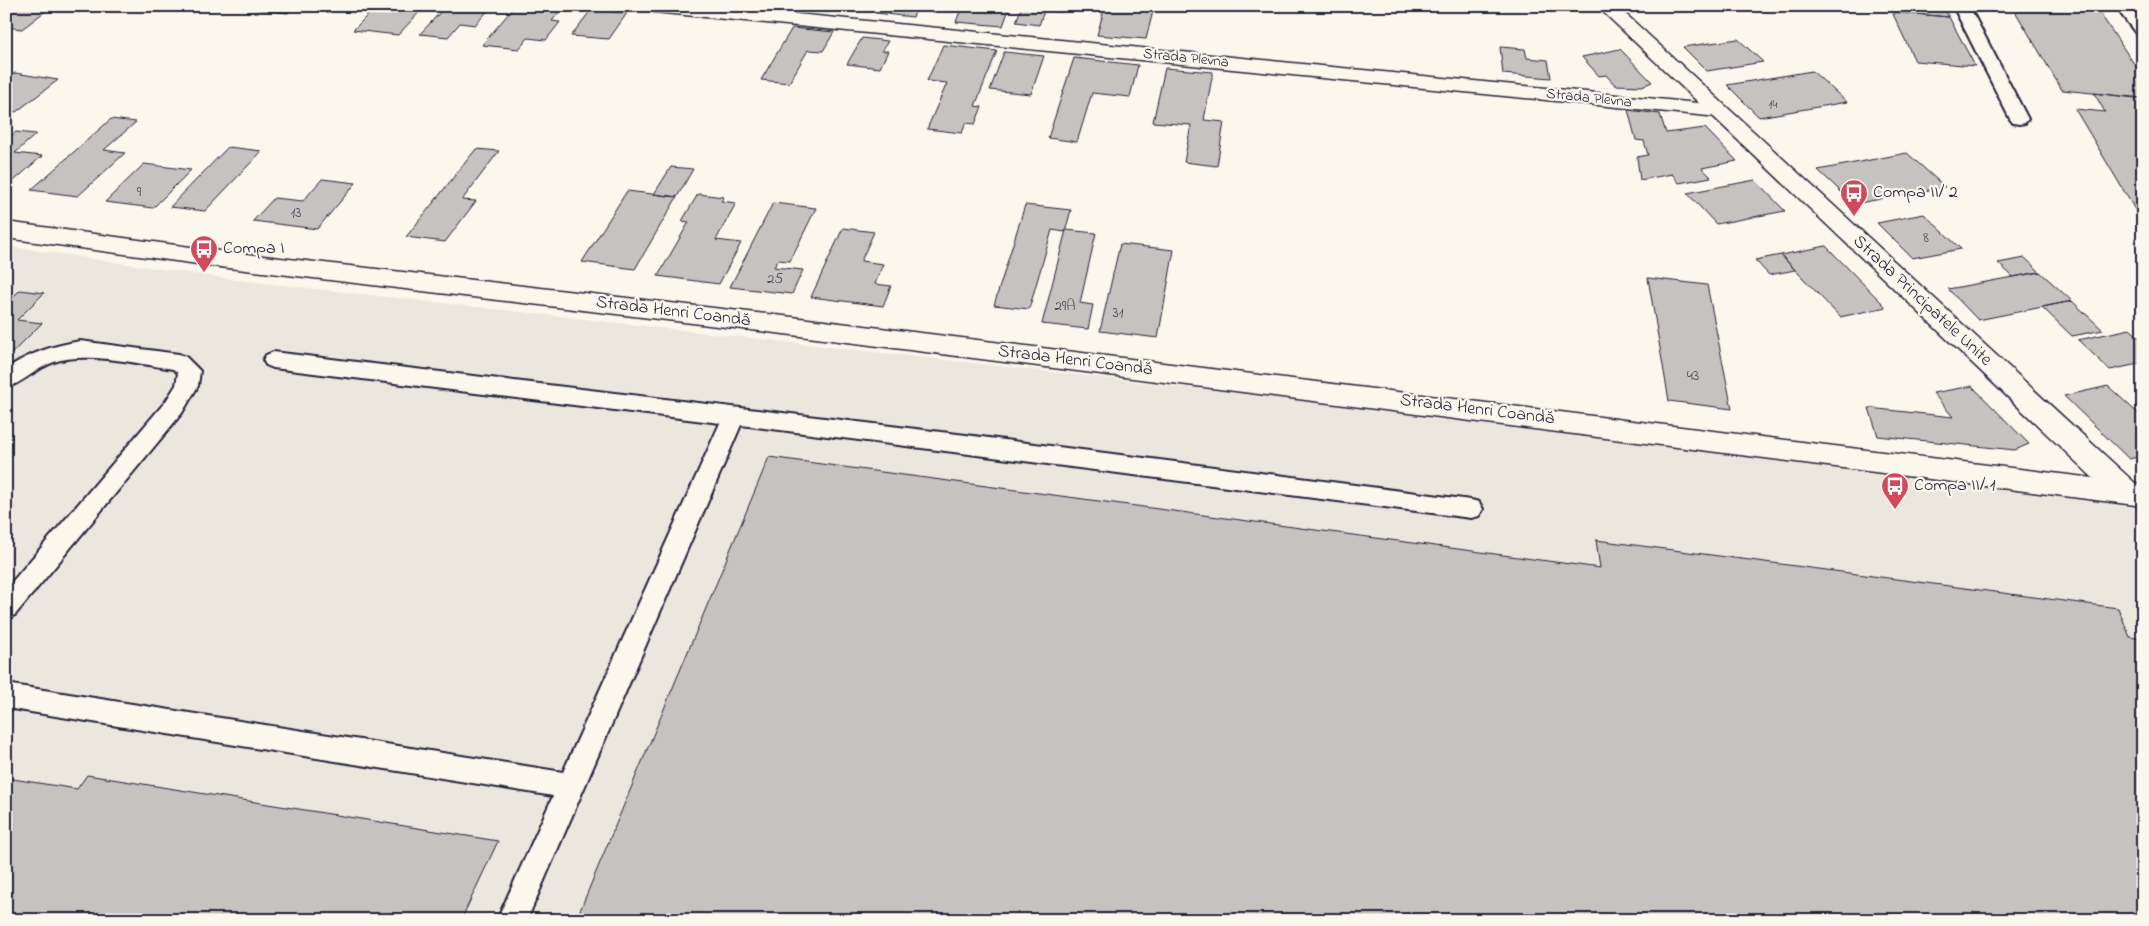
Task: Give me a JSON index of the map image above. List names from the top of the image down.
{
  "streets": {
    "street": ["Strada Plevna", "Strada Principatele Unite", "Strada Henri Coandă"]
  },
  "crossings": [
    ["Strada Plevna", "Strada Principatele Unite"],
    ["Strada Principatele Unite", "Strada Henri Coandă"]
  ],
  "places": {
    "bus stop": ["Compa II/ 2", "Compa I", "Compa II/ 1"]
  },
  "house_numbers": [
    "14",
    "9",
    "13",
    "8",
    "25",
    "29A",
    "31",
    "43"
  ]
}
